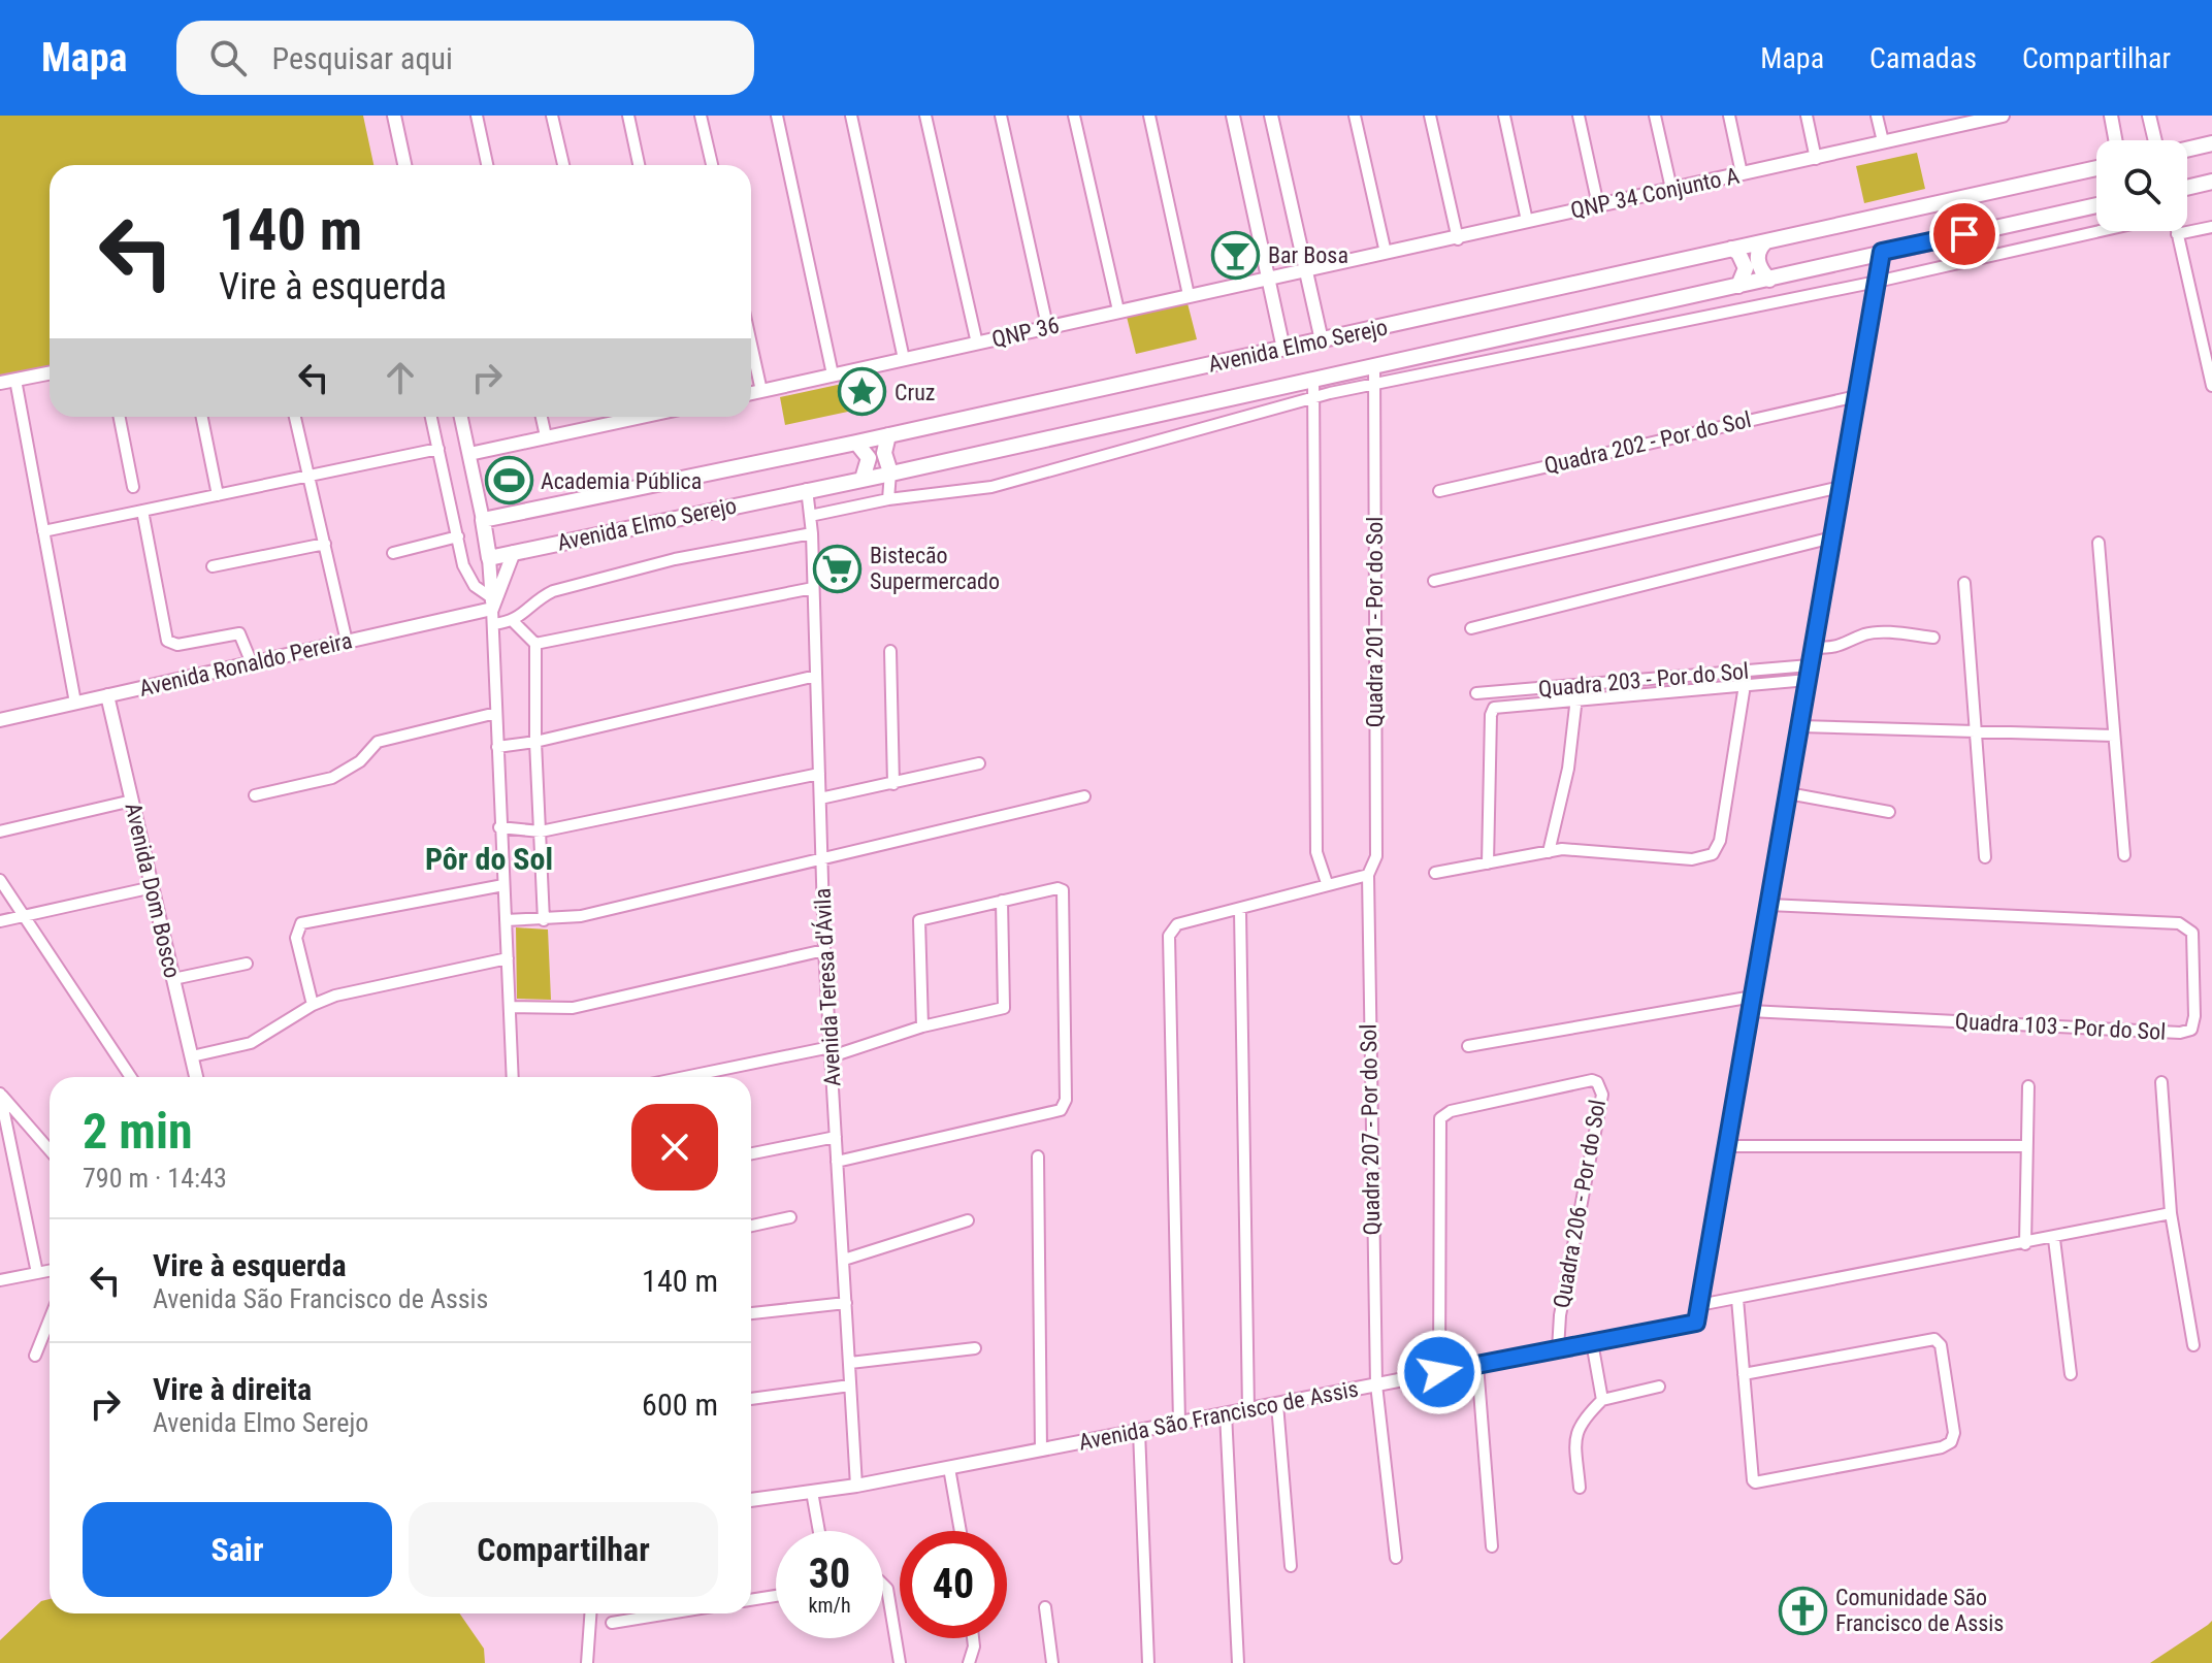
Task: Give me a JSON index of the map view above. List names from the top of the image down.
{
  "streets": {
    "main road": ["Avenida Elmo Serejo"],
    "street": [
      "QNP 34 Conjunto A",
      "QNP 36",
      "Quadra 202 - Por do Sol",
      "Quadra 201 - Por do Sol",
      "Avenida Ronaldo Pereira",
      "Quadra 203 - Por do Sol",
      "Avenida Dom Bosco",
      "Avenida Teresa d'Ávila",
      "Quadra 103 - Por do Sol",
      "Quadra 207 - Por do Sol",
      "Quadra 206 - Por do Sol",
      "Avenida São Francisco de Assis"
    ]
  },
  "crossings": [
    ["QNP 34 Conjunto A", "QNP 36"],
    ["Avenida Elmo Serejo", "Quadra 201 - Por do Sol"],
    ["Avenida Elmo Serejo", "Avenida Teresa d'Ávila"],
    ["Quadra 201 - Por do Sol", "Quadra 207 - Por do Sol"],
    ["Avenida Ronaldo Pereira", "Avenida Dom Bosco"],
    ["Avenida Teresa d'Ávila", "Avenida São Francisco de Assis"],
    ["Quadra 207 - Por do Sol", "Avenida São Francisco de Assis"],
    ["Quadra 206 - Por do Sol", "Avenida São Francisco de Assis"]
  ],
  "districts": ["Pôr do Sol"],
  "places": {
    "bar": ["Bar Bosa"],
    "place": ["Cruz"],
    "sports": ["Academia Pública"],
    "supermarket": ["Bistecão Supermercado"],
    "church": ["Comunidade São Francisco de Assis"]
  },
  "page": {
    "header": "Mapa",
    "search": "Pesquisar aqui",
    "nav": ["Mapa", "Camadas", "Compartilhar"],
    "turn": ["140 m", "Vire à esquerda"],
    "heading": ["2 min", "790 m · 14:43"],
    "list": [
      {
        "name": "Vire à esquerda",
        "note": "Avenida São Francisco de Assis",
        "value": "140 m"
      },
      {
        "name": "Vire à direita",
        "note": "Avenida Elmo Serejo",
        "value": "600 m"
      }
    ],
    "buttons": ["Sair", "Compartilhar"],
    "speed": "30 km/h",
    "limit": "40"
  }
}
